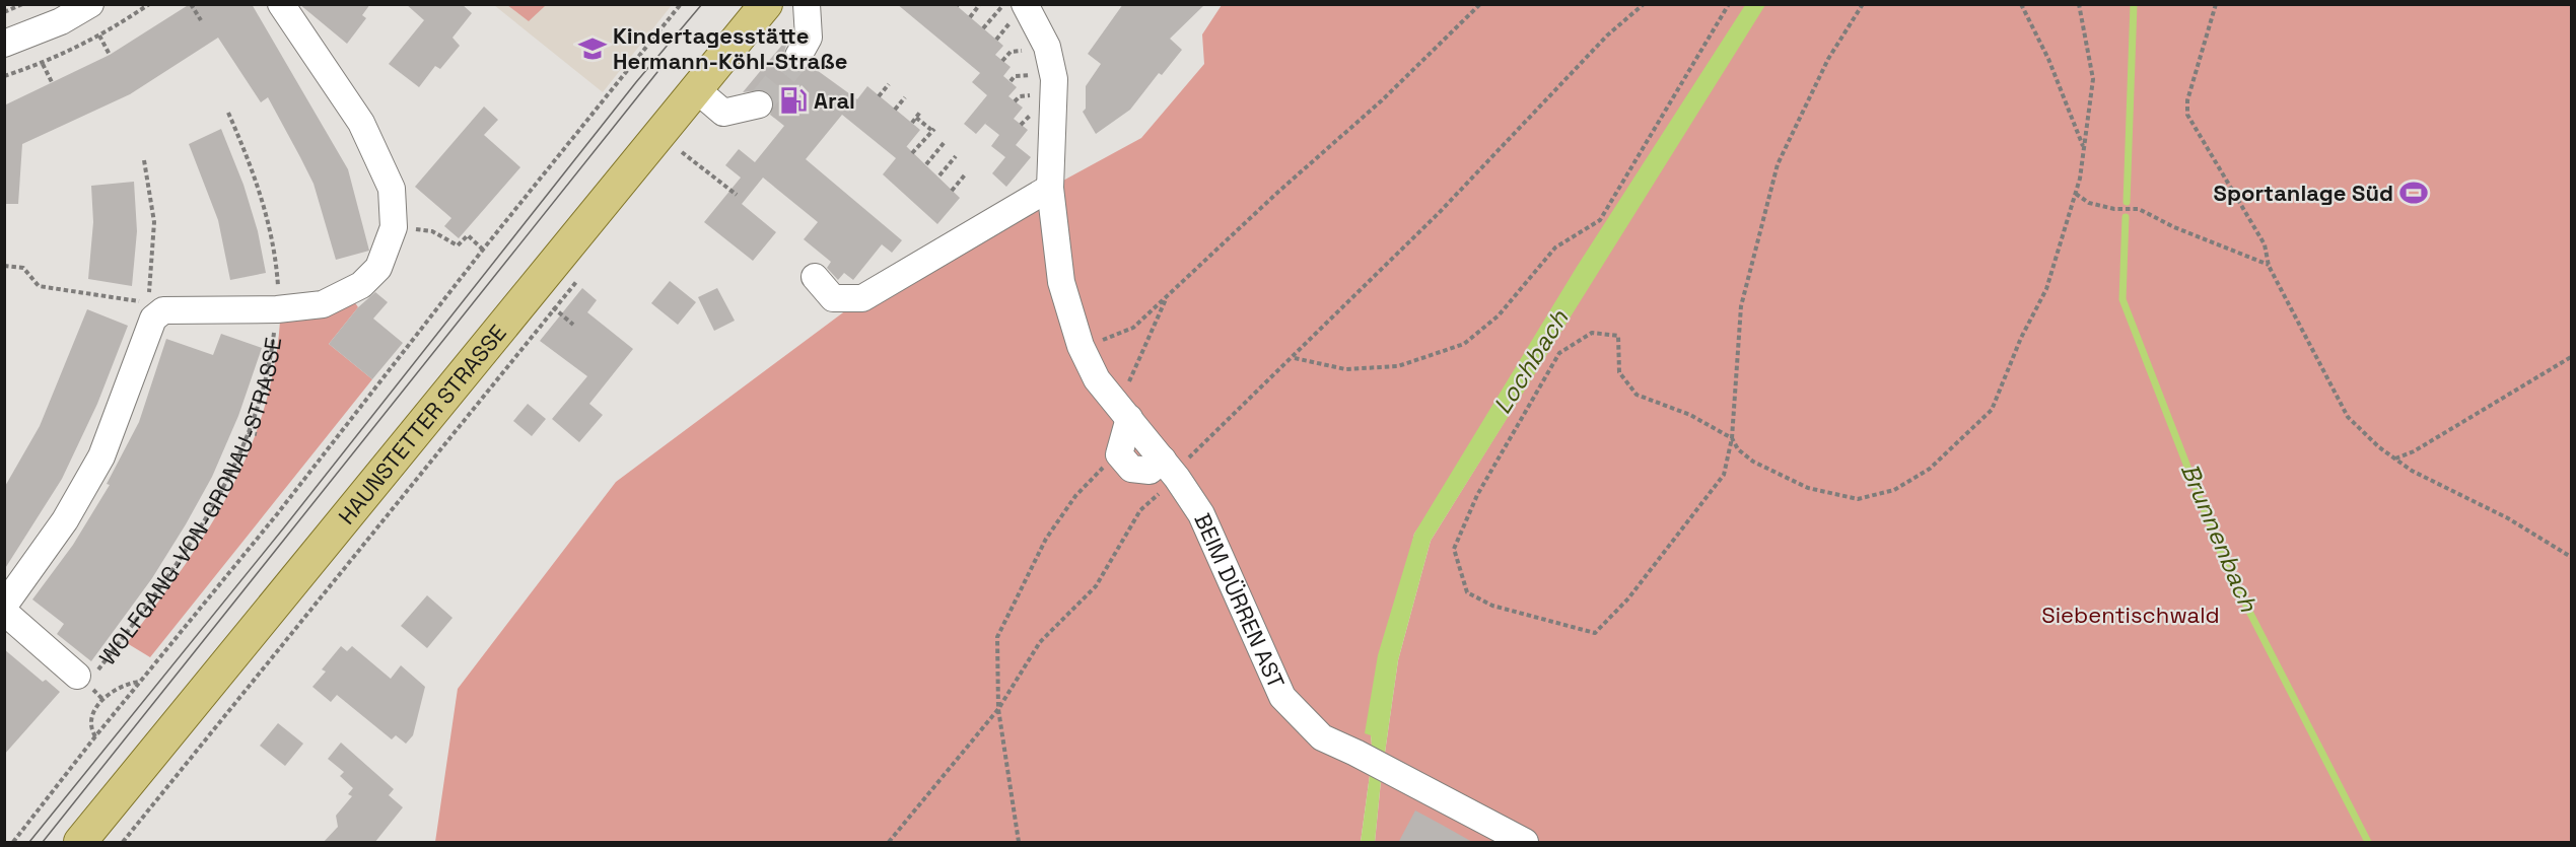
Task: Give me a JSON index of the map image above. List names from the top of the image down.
{
  "streets": {
    "main road": ["HAUNSTETTER STRASSE"],
    "street": ["WOLFGANG-VON-GRONAU-STRASSE", "BEIM DÜRREN AST"]
  },
  "water": ["Lochbach", "Brunnenbach"],
  "parks": ["Siebentischwald"],
  "places": {
    "school or university": ["Kindertagesstätte Hermann-Köhl-Straße"],
    "fuel station": ["Aral"],
    "sports": ["Sportanlage Süd"]
  }
}
